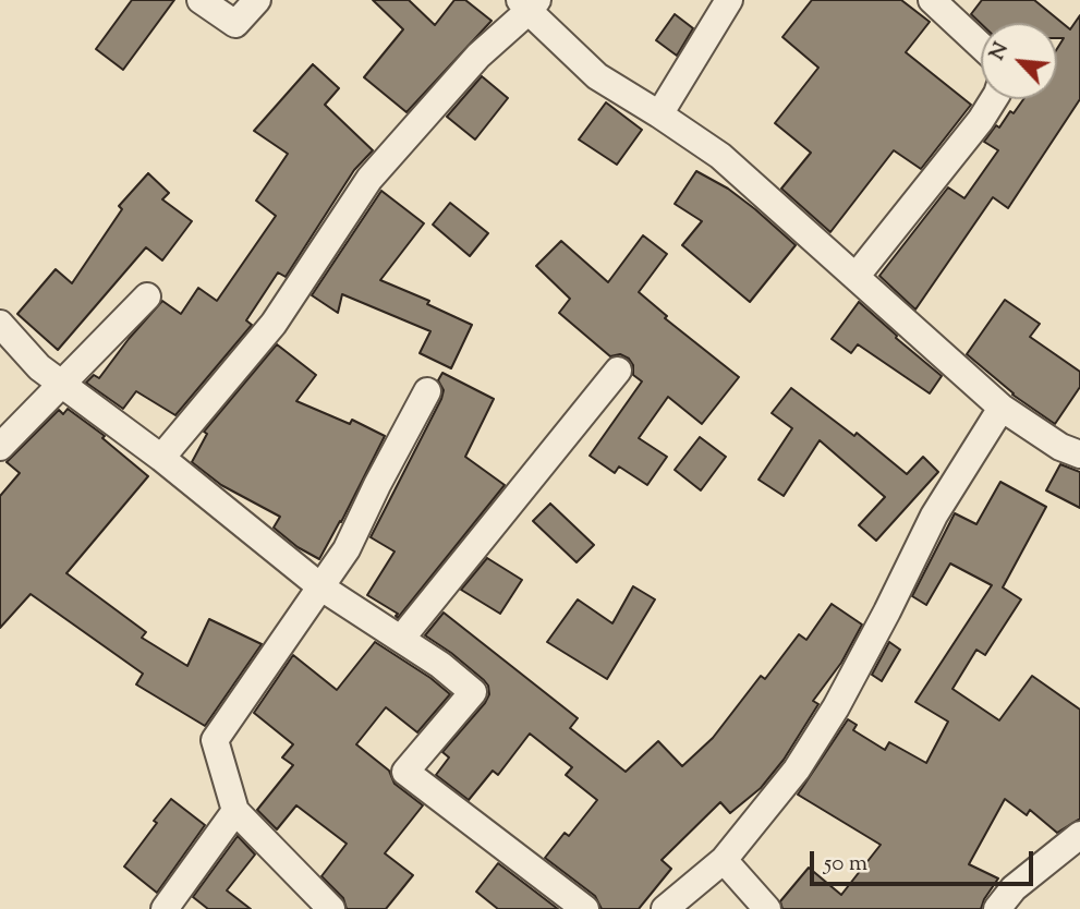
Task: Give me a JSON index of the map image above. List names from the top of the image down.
{
  "scale_bar": "50 m",
  "north": "top left"
}
